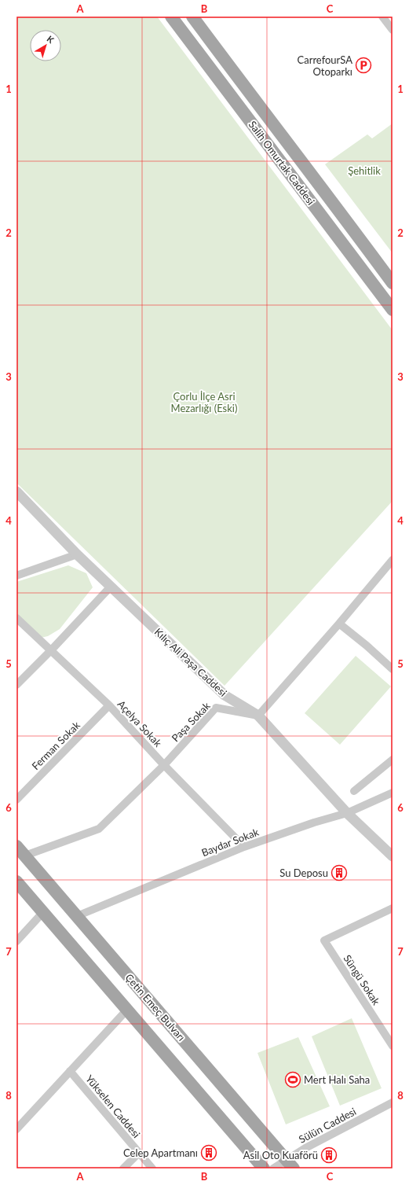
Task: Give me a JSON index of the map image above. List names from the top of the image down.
{
  "streets": {
    "main road": ["Salih Omurtak Caddesi", "Çetin Emeç Bulvarı"],
    "street": [
      "Kılıç Ali Paşa Caddesi",
      "Paşa Sokak",
      "Açelya Sokak",
      "Ferman Sokak",
      "Baydar Sokak",
      "Süngü Sokak",
      "Yükselen Caddesi",
      "Sülün Caddesi"
    ]
  },
  "crossings": [
    ["Kılıç Ali Paşa Caddesi", "Paşa Sokak"],
    ["Kılıç Ali Paşa Caddesi", "Baydar Sokak"],
    ["Paşa Sokak", "Açelya Sokak"],
    ["Paşa Sokak", "Çetin Emeç Bulvarı"],
    ["Açelya Sokak", "Ferman Sokak"],
    ["Açelya Sokak", "Baydar Sokak"],
    ["Baydar Sokak", "Çetin Emeç Bulvarı"],
    ["Çetin Emeç Bulvarı", "Sülün Caddesi"]
  ],
  "parks": ["Şehitlik", "Çorlu İlçe Asri Mezarlığı (Eski)"],
  "places": {
    "parking": ["CarrefourSA Otoparkı"],
    "building": ["Su Deposu", "Celep Apartmanı", "Asil Oto Kuaförü"],
    "sports": ["Mert Halı Saha"]
  },
  "north": "top right",
  "grid": {
    "columns": ["A", "B", "C"],
    "rows": [
      "1",
      "2",
      "3",
      "4",
      "5",
      "6",
      "7",
      "8"
    ]
  }
}
